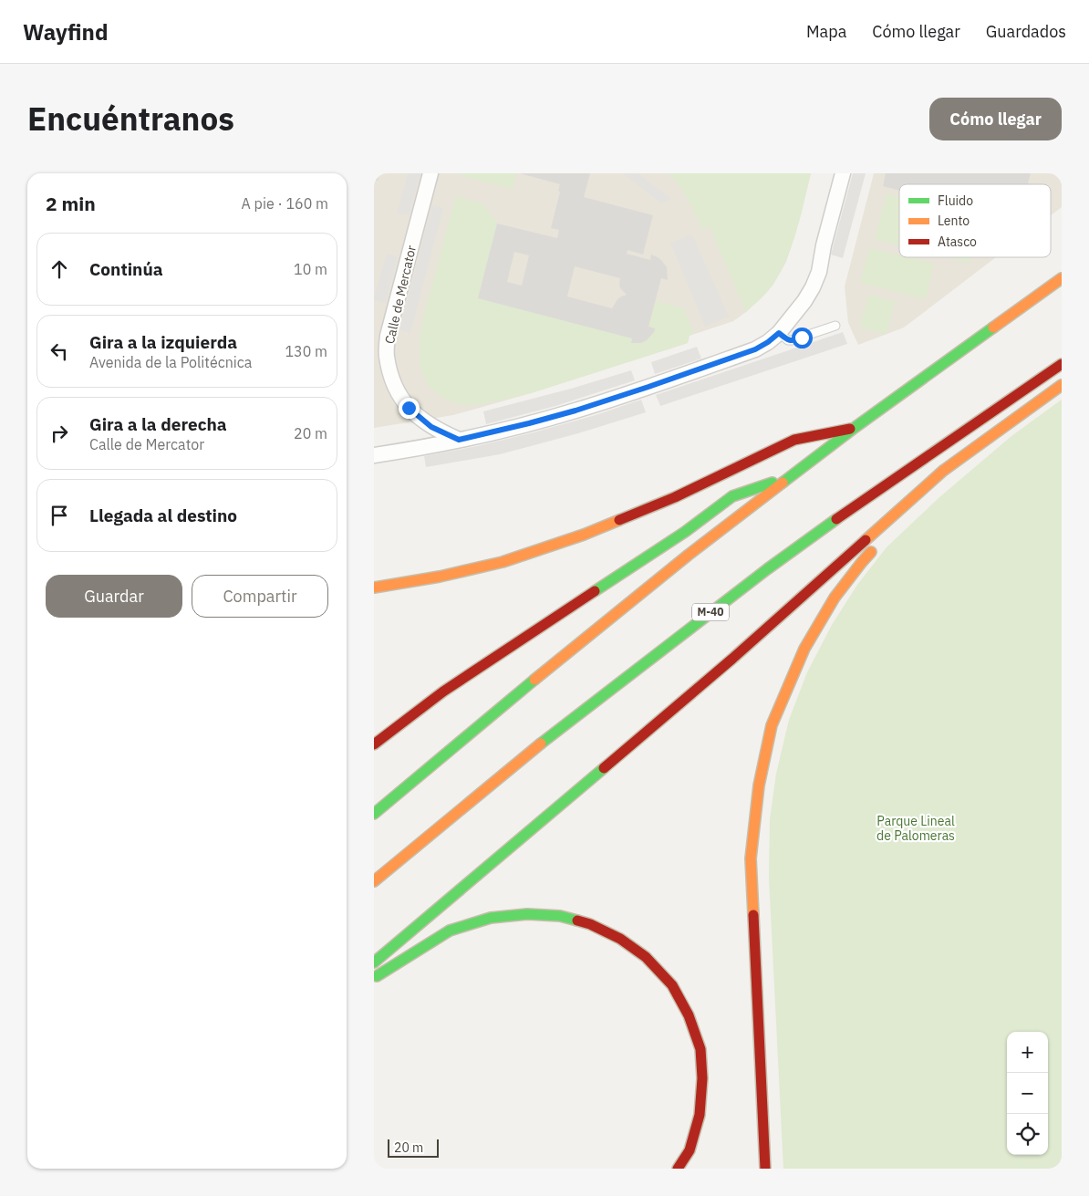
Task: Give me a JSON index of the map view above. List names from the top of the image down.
{
  "streets": {
    "highway": ["M-40"],
    "street": ["Calle de Mercator"]
  },
  "parks": ["Parque Lineal de Palomeras"],
  "legend": ["Fluido", "Lento", "Atasco"],
  "scale_bar": "20 m",
  "page": {
    "header": "Wayfind",
    "nav": ["Mapa", "Cómo llegar", "Guardados"],
    "title": "Encuéntranos",
    "buttons": [
      "Cómo llegar",
      ["Guardar", "Compartir"]
    ],
    "heading": ["2 min", "A pie · 160 m"],
    "list": [
      ["Continúa", "10 m"],
      ["Gira a la izquierda", "Avenida de la Politécnica", "130 m"],
      ["Gira a la derecha", "Calle de Mercator", "20 m"],
      "Llegada al destino"
    ],
    "map_buttons": ["+", "−"],
    "scale": "20 m"
  }
}
